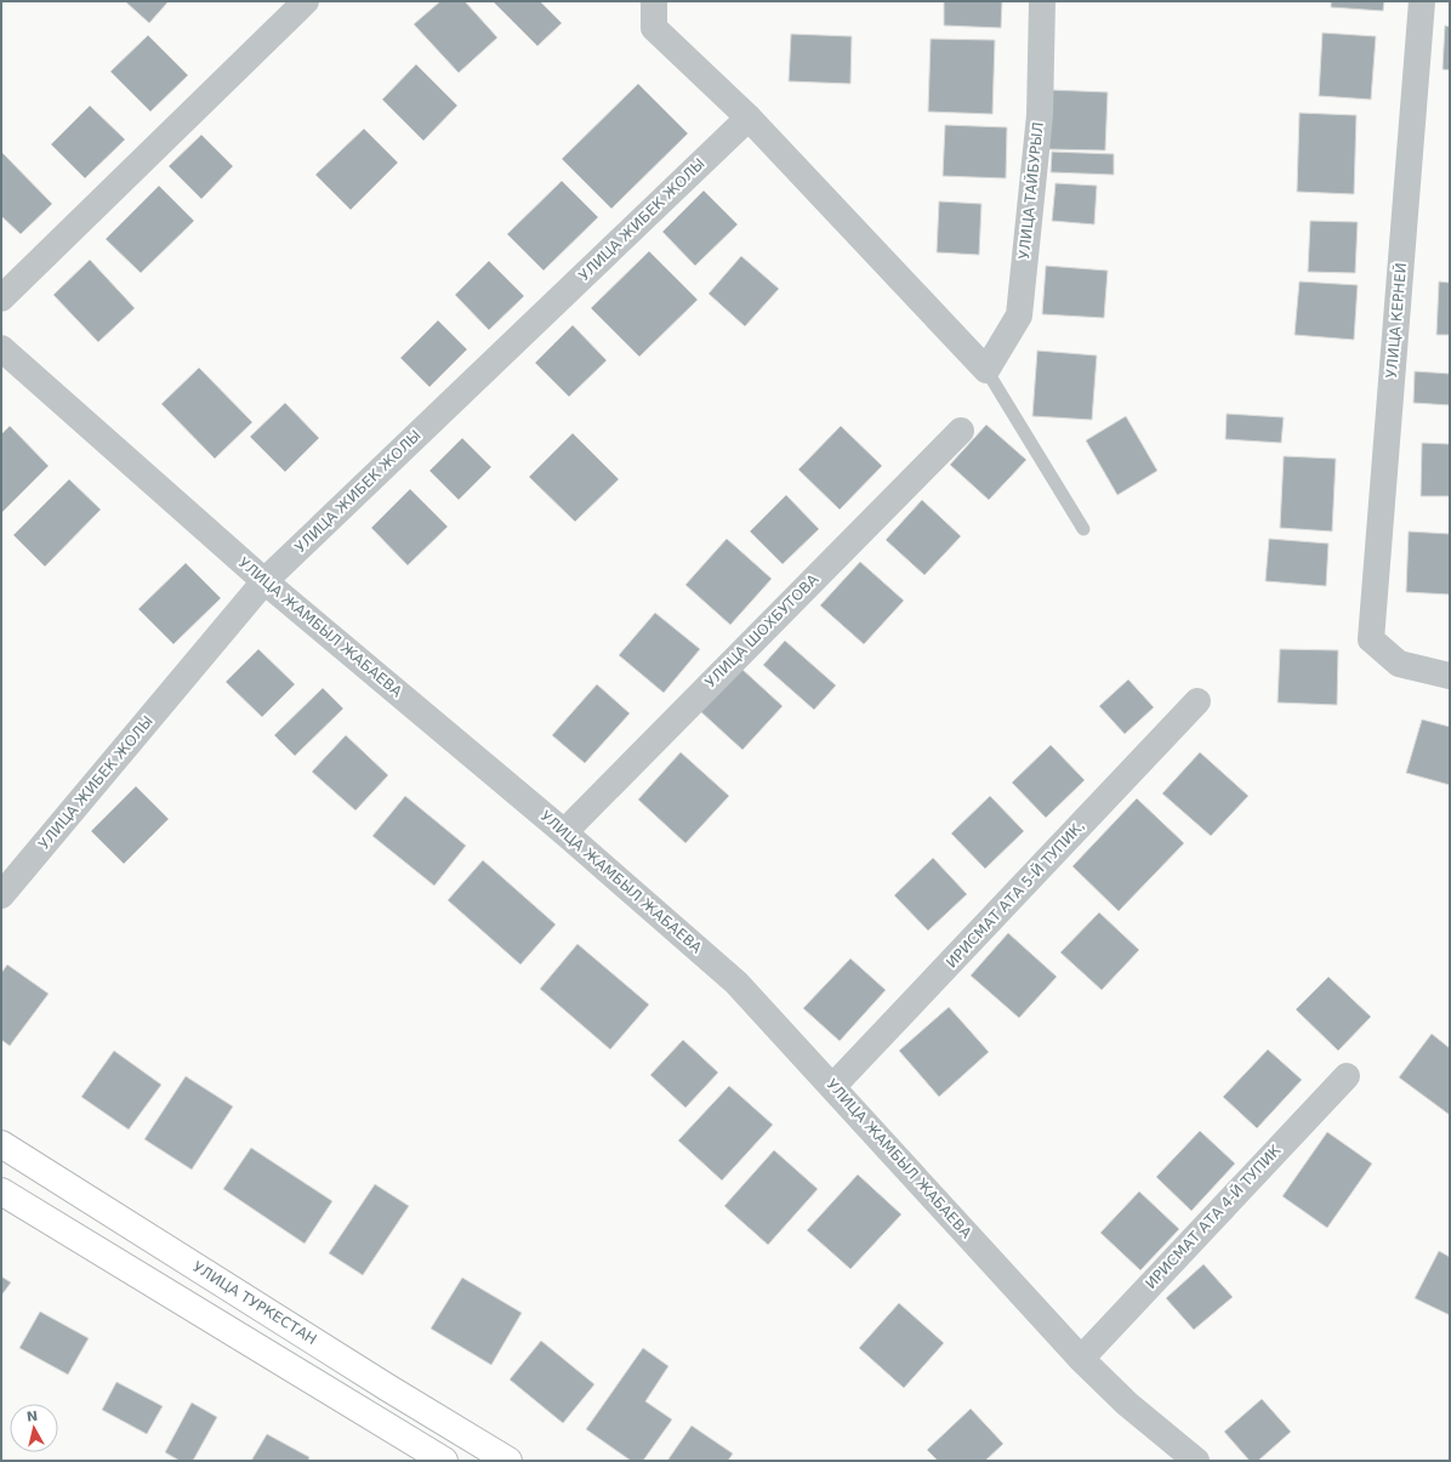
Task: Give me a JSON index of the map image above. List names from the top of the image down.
{
  "streets": {
    "highway": ["УЛИЦА ТУРКЕСТАН"],
    "street": [
      "УЛИЦА ТАЙБУРЫЛ",
      "УЛИЦА ЖИБЕК ЖОЛЫ",
      "УЛИЦА КЕРНЕЙ",
      "УЛИЦА ЖАМБЫЛ ЖАБАЕВА",
      "УЛИЦА ШОХБУТОВА",
      "ИРИСМАТ АТА 5-Й ТУПИК,",
      "ИРИСМАТ АТА 4-Й ТУПИК"
    ]
  },
  "crossings": [
    ["УЛИЦА ЖИБЕК ЖОЛЫ", "УЛИЦА ЖАМБЫЛ ЖАБАЕВА"],
    ["УЛИЦА ЖАМБЫЛ ЖАБАЕВА", "УЛИЦА ШОХБУТОВА"],
    ["УЛИЦА ЖАМБЫЛ ЖАБАЕВА", "ИРИСМАТ АТА 5-Й ТУПИК,"],
    ["УЛИЦА ЖАМБЫЛ ЖАБАЕВА", "ИРИСМАТ АТА 4-Й ТУПИК"]
  ],
  "north": "top"
}
